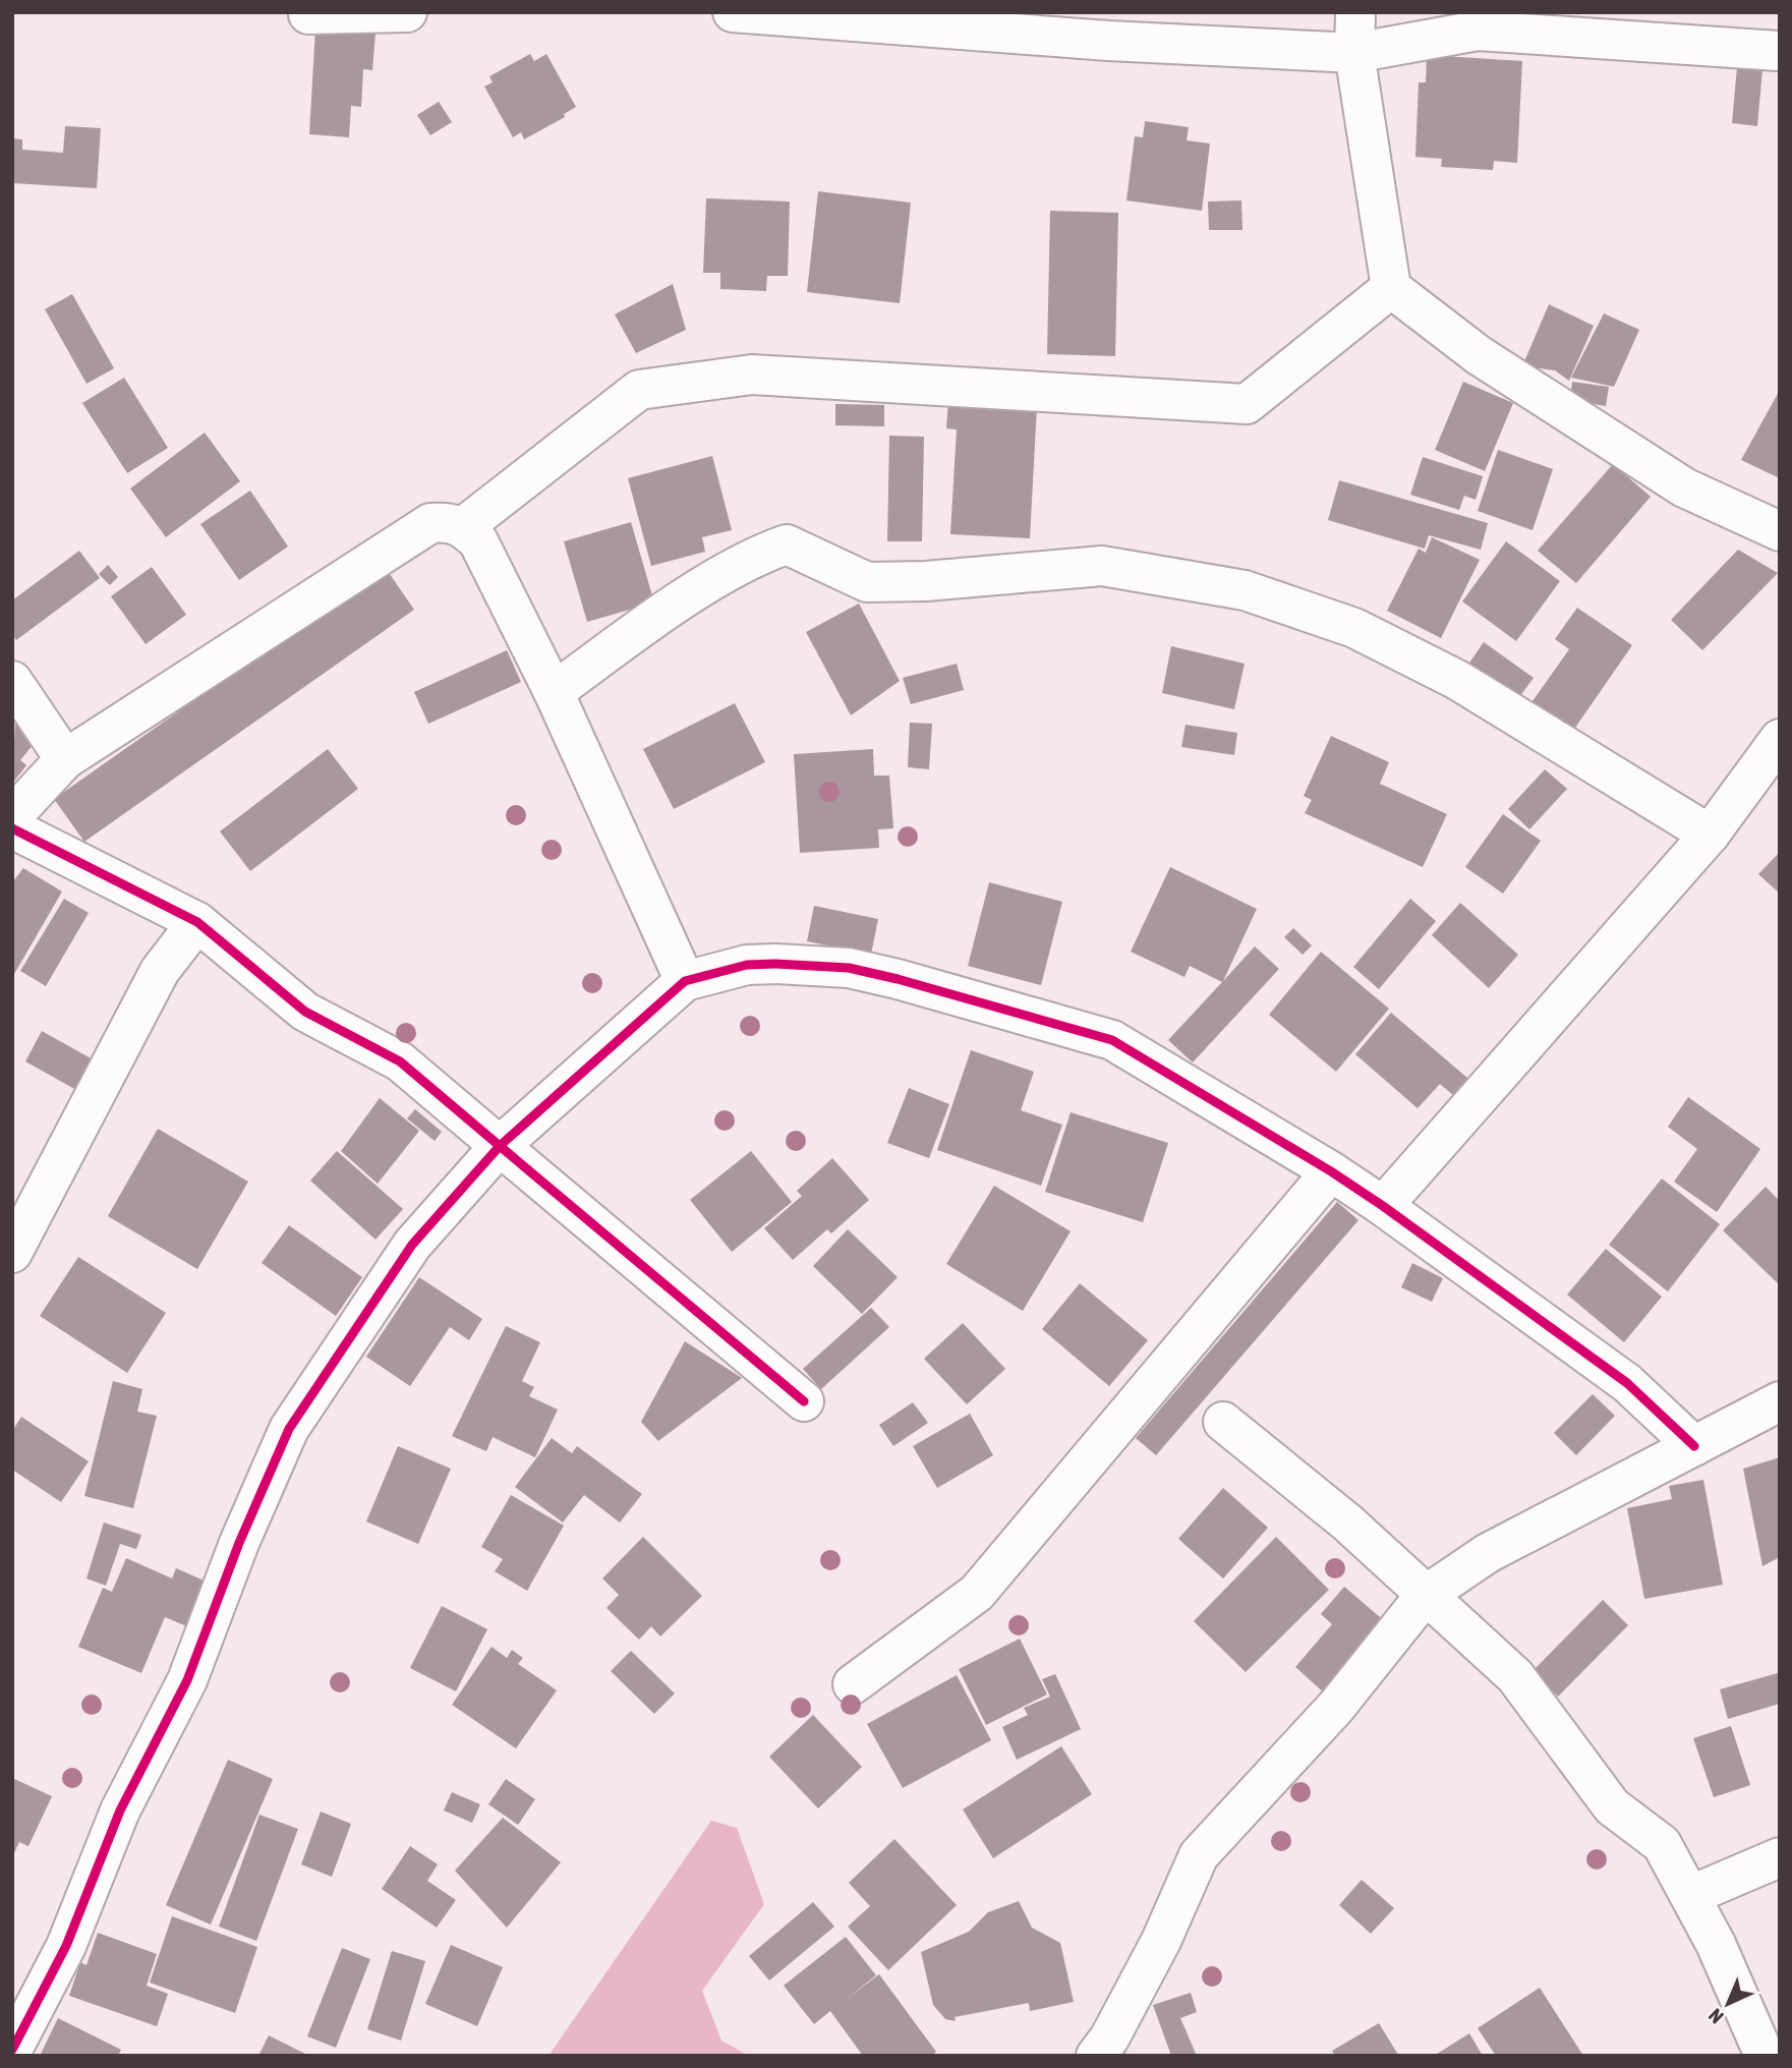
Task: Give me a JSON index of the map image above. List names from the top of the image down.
{
  "north": "bottom left"
}
